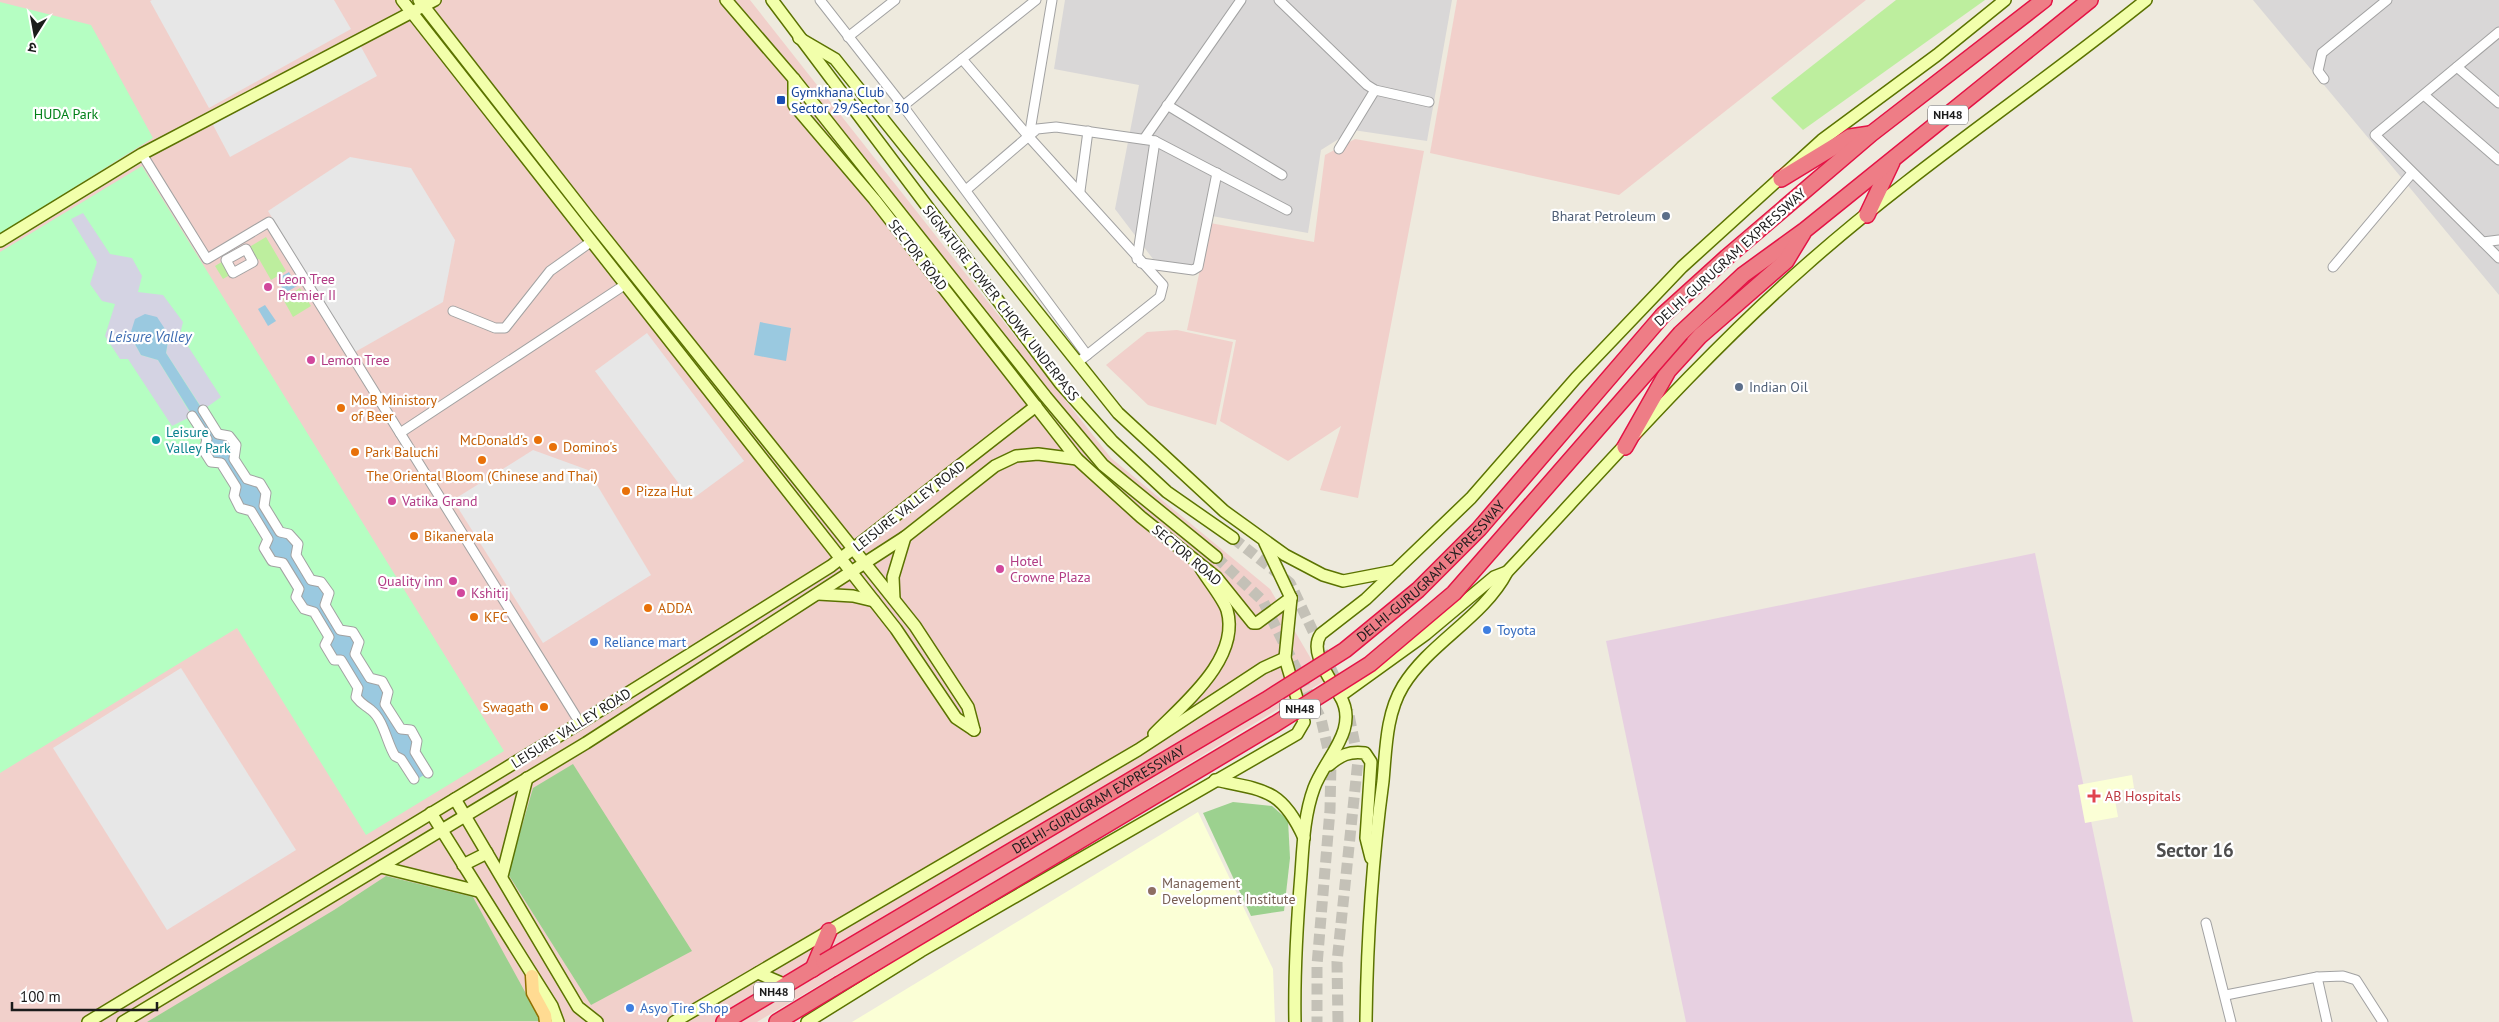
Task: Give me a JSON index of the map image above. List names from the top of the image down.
{
  "streets": {
    "highway": ["NH48", "DELHI-GURUGRAM EXPRESSWAY"],
    "street": ["SECTOR ROAD", "SIGNATURE TOWER CHOWK UNDERPASS", "LEISURE VALLEY ROAD"]
  },
  "crossings": [
    ["SECTOR ROAD", "SIGNATURE TOWER CHOWK UNDERPASS"],
    ["SECTOR ROAD", "LEISURE VALLEY ROAD"]
  ],
  "districts": ["Sector 16"],
  "water": ["Leisure Valley"],
  "parks": ["HUDA Park"],
  "places": {
    "transit": ["Gymkhana Club Sector 29/Sector 30"],
    "other": [
      "Bharat Petroleum",
      "Leon Tree Premier II",
      "Lemon Tree",
      "Indian Oil",
      "MoB Ministory of Beer",
      "Leisure Valley Park",
      "McDonald's",
      "Domino's",
      "Park Baluchi",
      "The Oriental Bloom (Chinese and Thai)",
      "Pizza Hut",
      "Vatika Grand",
      "Bikanervala",
      "Hotel Crowne Plaza",
      "Quality inn",
      "Kshitij",
      "ADDA",
      "KFC",
      "Toyota",
      "Reliance mart",
      "Swagath",
      "Management Development Institute",
      "Asyo Tire Shop"
    ],
    "health": ["AB Hospitals"]
  },
  "scale_bar": "100 m",
  "north": "bottom"
}
